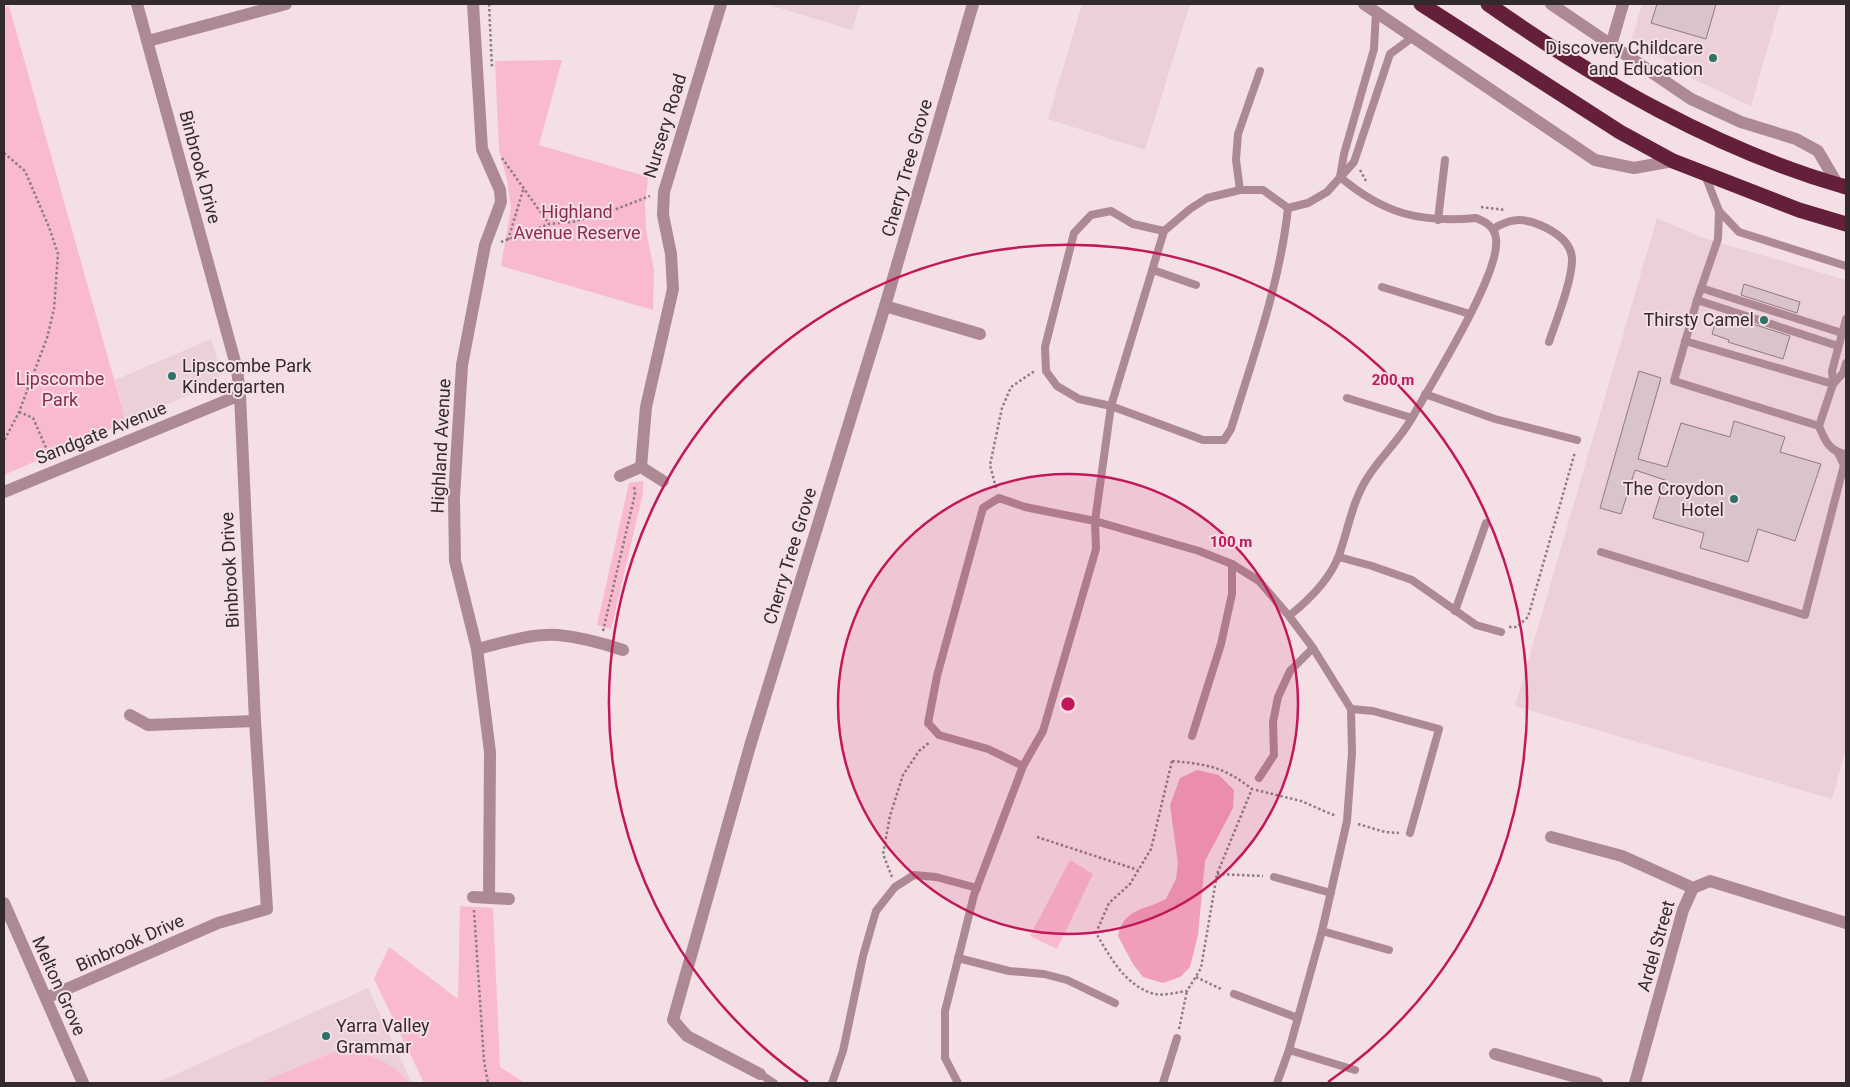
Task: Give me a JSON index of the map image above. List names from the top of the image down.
{
  "streets": {
    "street": [
      "Nursery Road",
      "Binbrook Drive",
      "Cherry Tree Grove",
      "Sandgate Avenue",
      "Highland Avenue",
      "Ardel Street",
      "Melton Grove"
    ]
  },
  "crossings": [
    ["Binbrook Drive", "Sandgate Avenue"],
    ["Binbrook Drive", "Melton Grove"]
  ],
  "parks": ["Highland Avenue Reserve", "Lipscombe Park"],
  "places": [
    "Discovery Childcare and Education",
    "Thirsty Camel",
    "Lipscombe Park Kindergarten",
    "The Croydon Hotel",
    "Yarra Valley Grammar"
  ],
  "rings": ["200 m", "100 m"]
}
